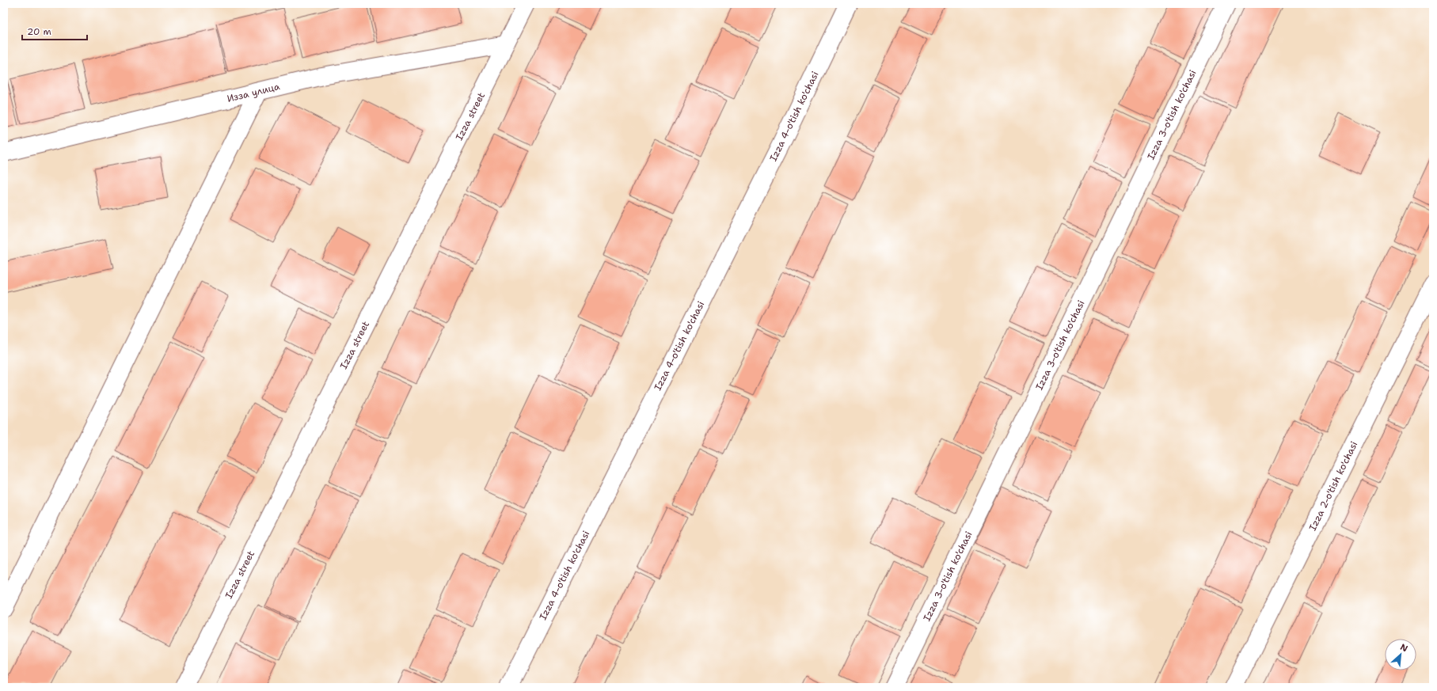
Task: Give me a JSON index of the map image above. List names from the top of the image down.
{
  "streets": {
    "street": [
      "Изза улица",
      "Izza 3-o'tish ko'chasi",
      "Izza street",
      "Izza 4-o'tish ko'chasi",
      "Izza 2-o'tish ko'chasi"
    ]
  },
  "crossings": [
    ["Изза улица", "Izza street"]
  ],
  "scale_bar": "20 m",
  "north": "top right"
}
